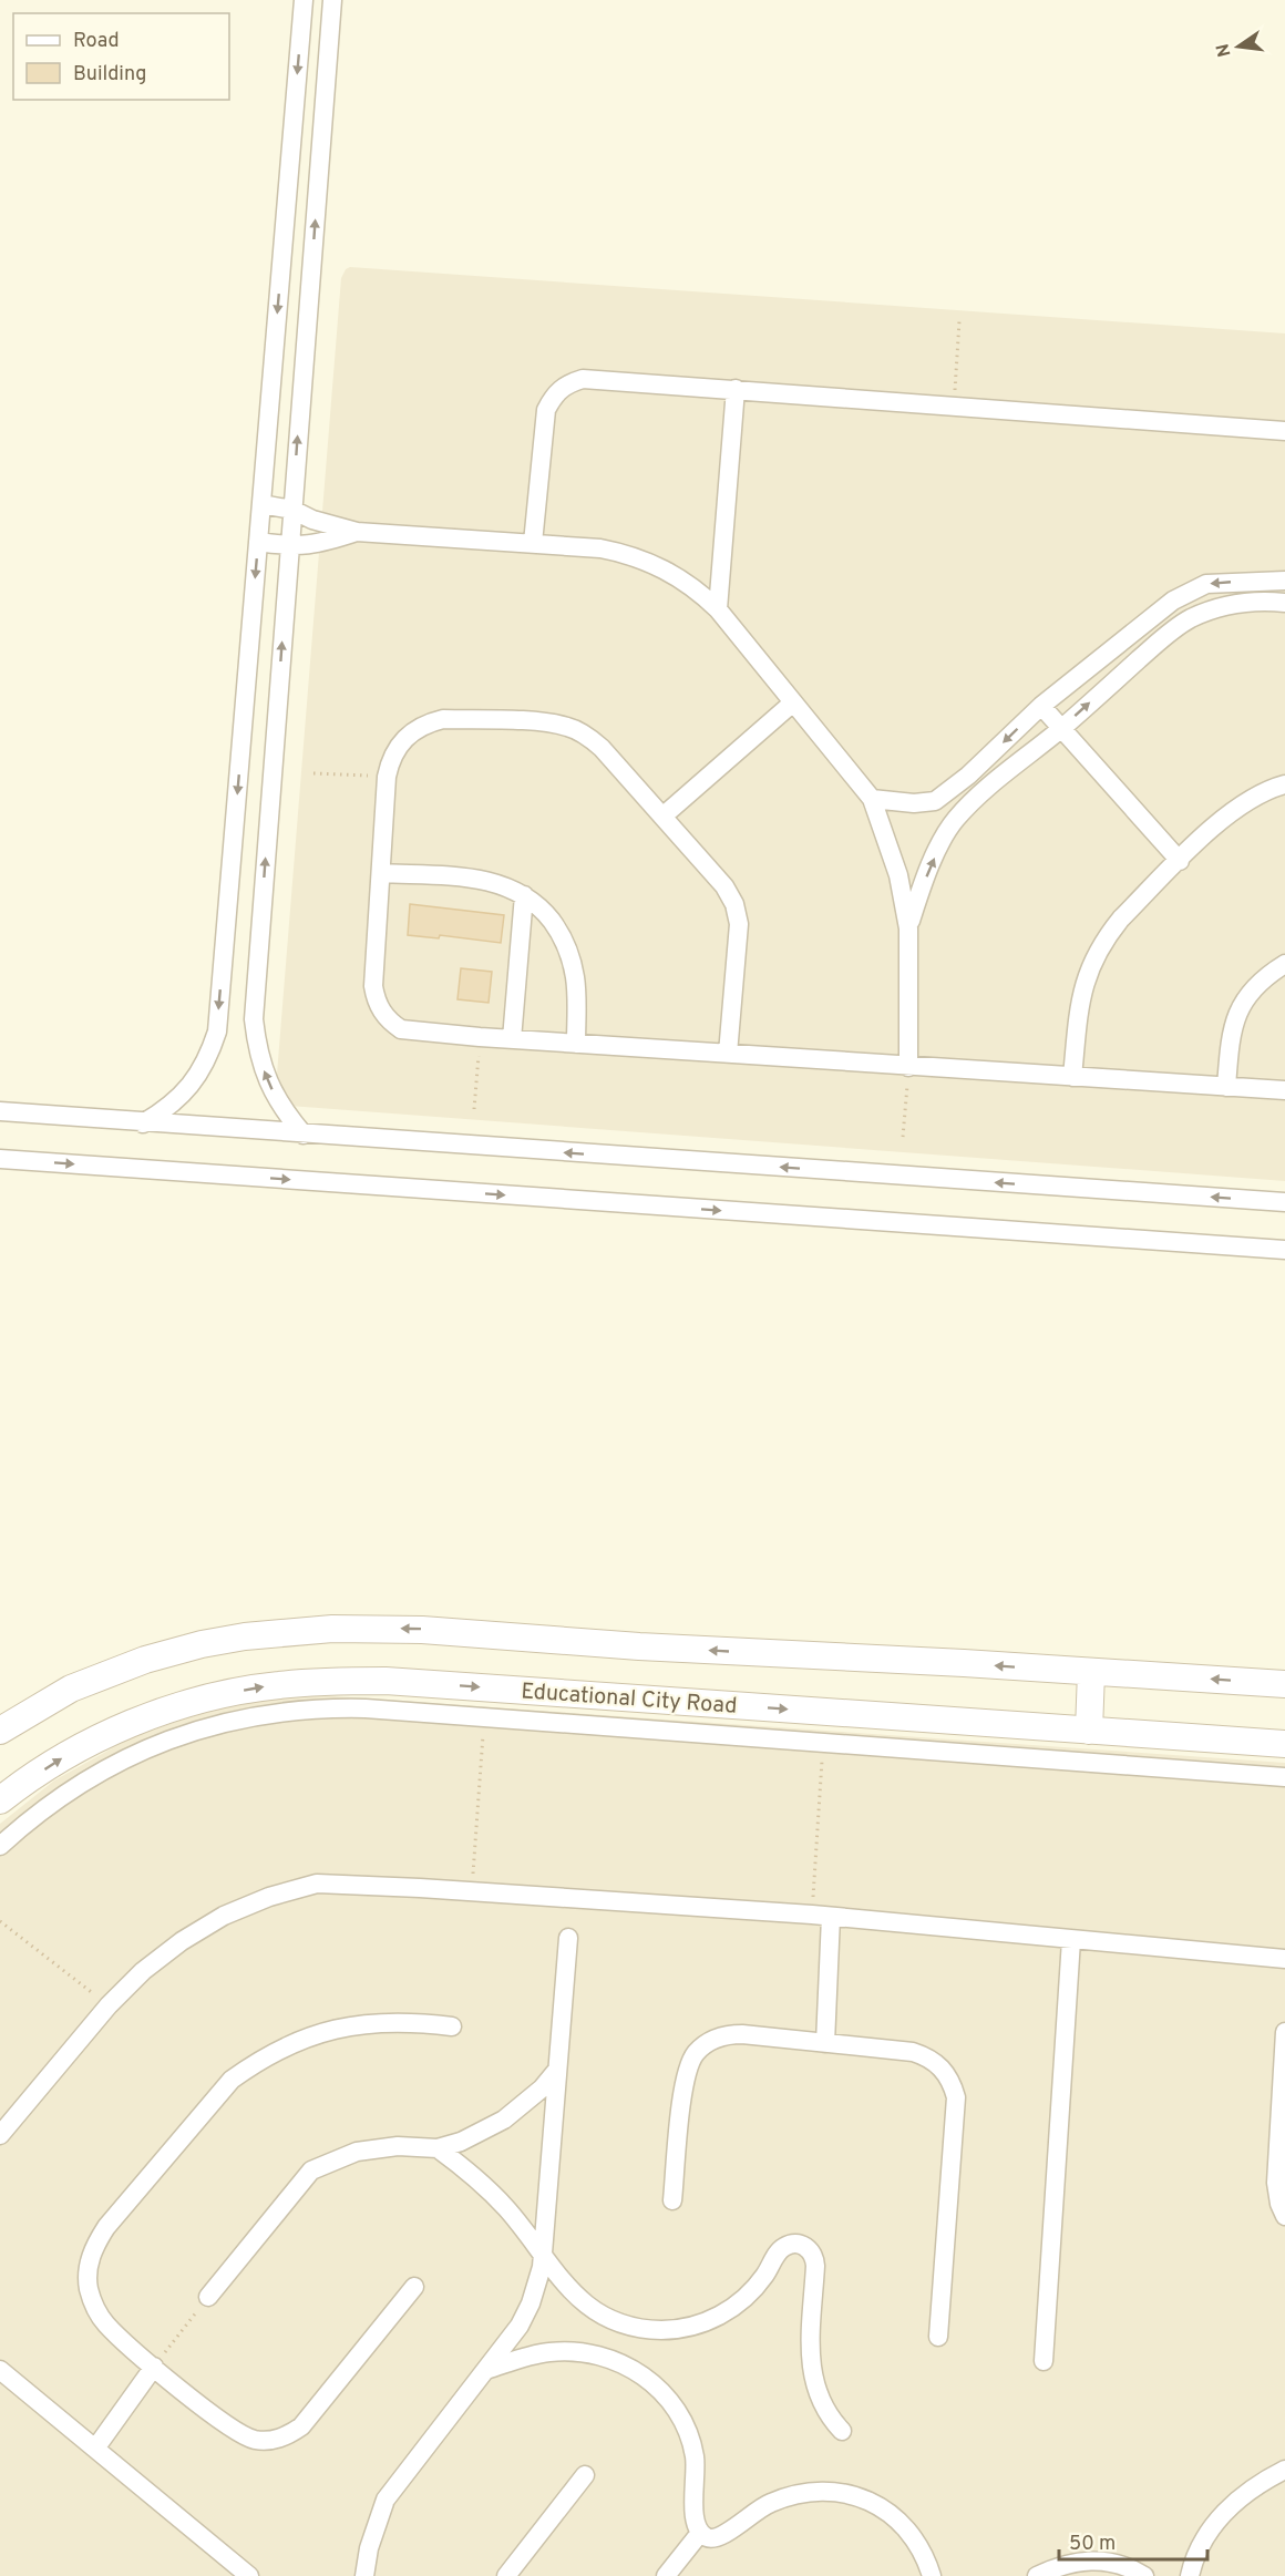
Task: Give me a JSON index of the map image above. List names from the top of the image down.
{
  "streets": {
    "street": ["Educational City Road"]
  },
  "legend": ["Road", "Building"],
  "scale_bar": "50 m",
  "north": "left"
}
